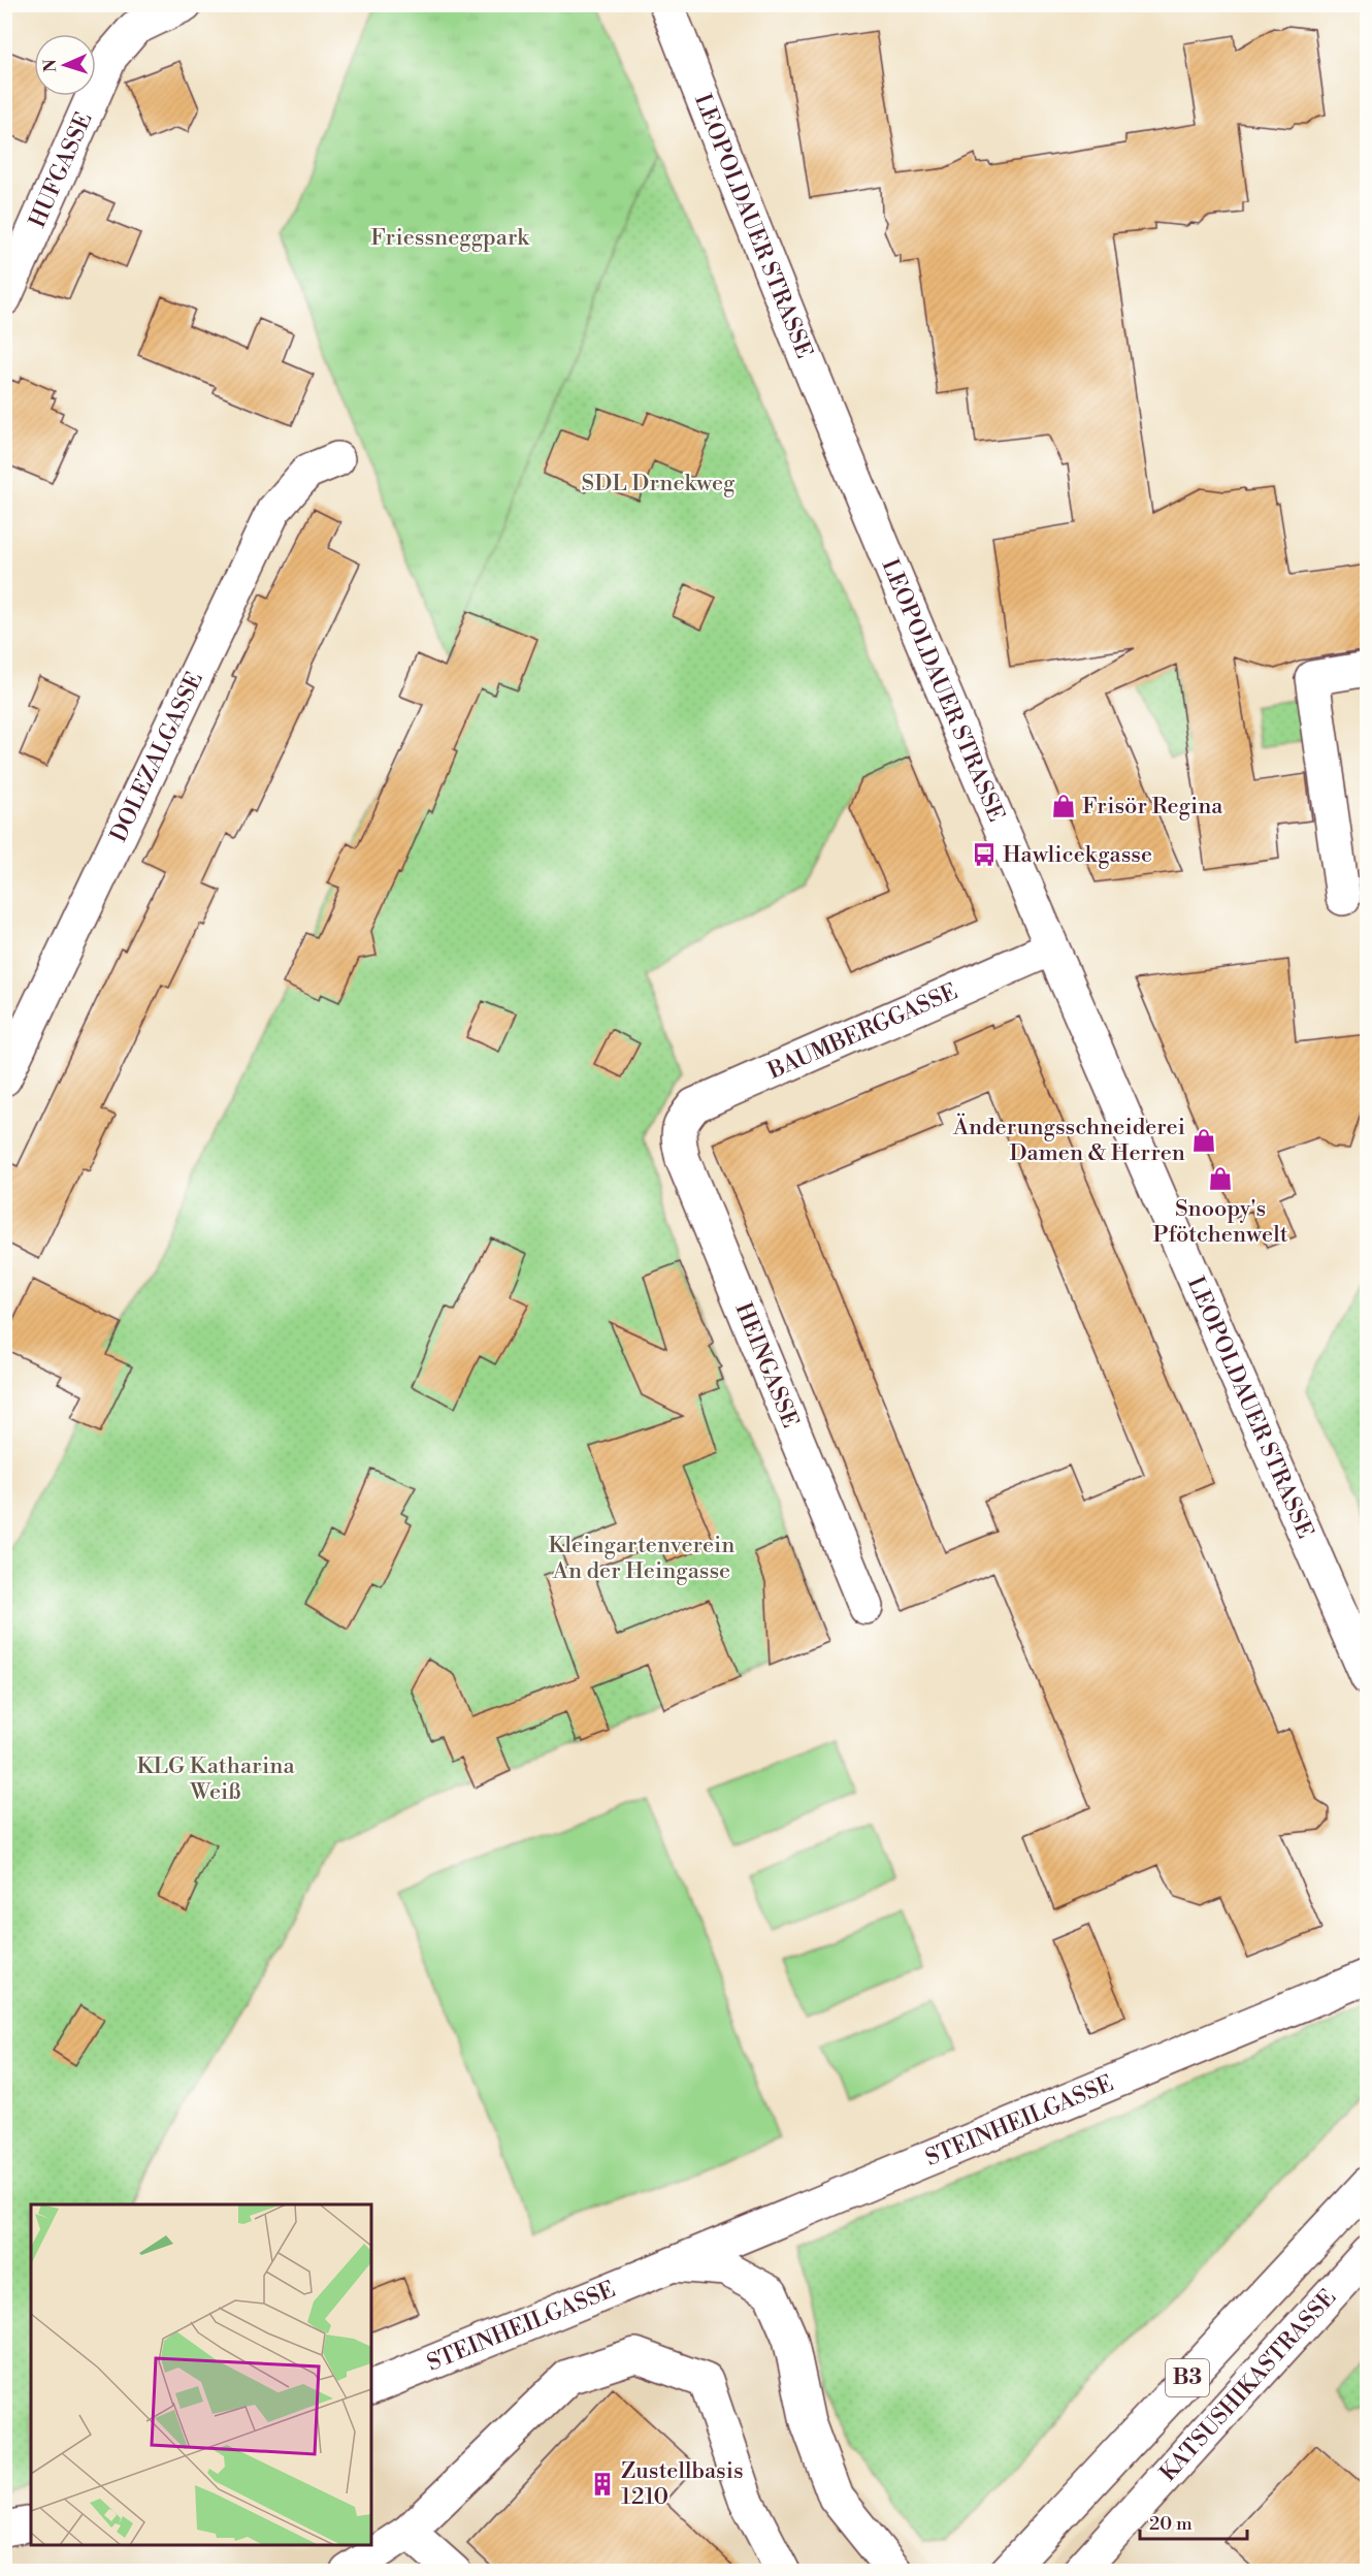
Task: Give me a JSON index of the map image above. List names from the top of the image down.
{
  "streets": {
    "street": [
      "HUFGASSE",
      "LEOPOLDAUER STRASSE",
      "DOLEZALGASSE",
      "BAUMBERGGASSE",
      "HEINGASSE",
      "STEINHEILGASSE",
      "B3",
      "KATSUSHIKASTRASSE"
    ]
  },
  "crossings": [
    ["LEOPOLDAUER STRASSE", "BAUMBERGGASSE"],
    ["BAUMBERGGASSE", "HEINGASSE"]
  ],
  "parks": [
    "Friessneggpark",
    "SDL Drnekweg",
    "Kleingartenverein An der Heingasse",
    "KLG Katharina Weiß"
  ],
  "places": {
    "shop": ["Frisör Regina", "Änderungsschneiderei Damen & Herren", "Snoopy's Pfötchenwelt"],
    "bus stop": ["Hawlicekgasse"],
    "building": ["Zustellbasis 1210"]
  },
  "scale_bar": "20 m",
  "north": "left"
}
